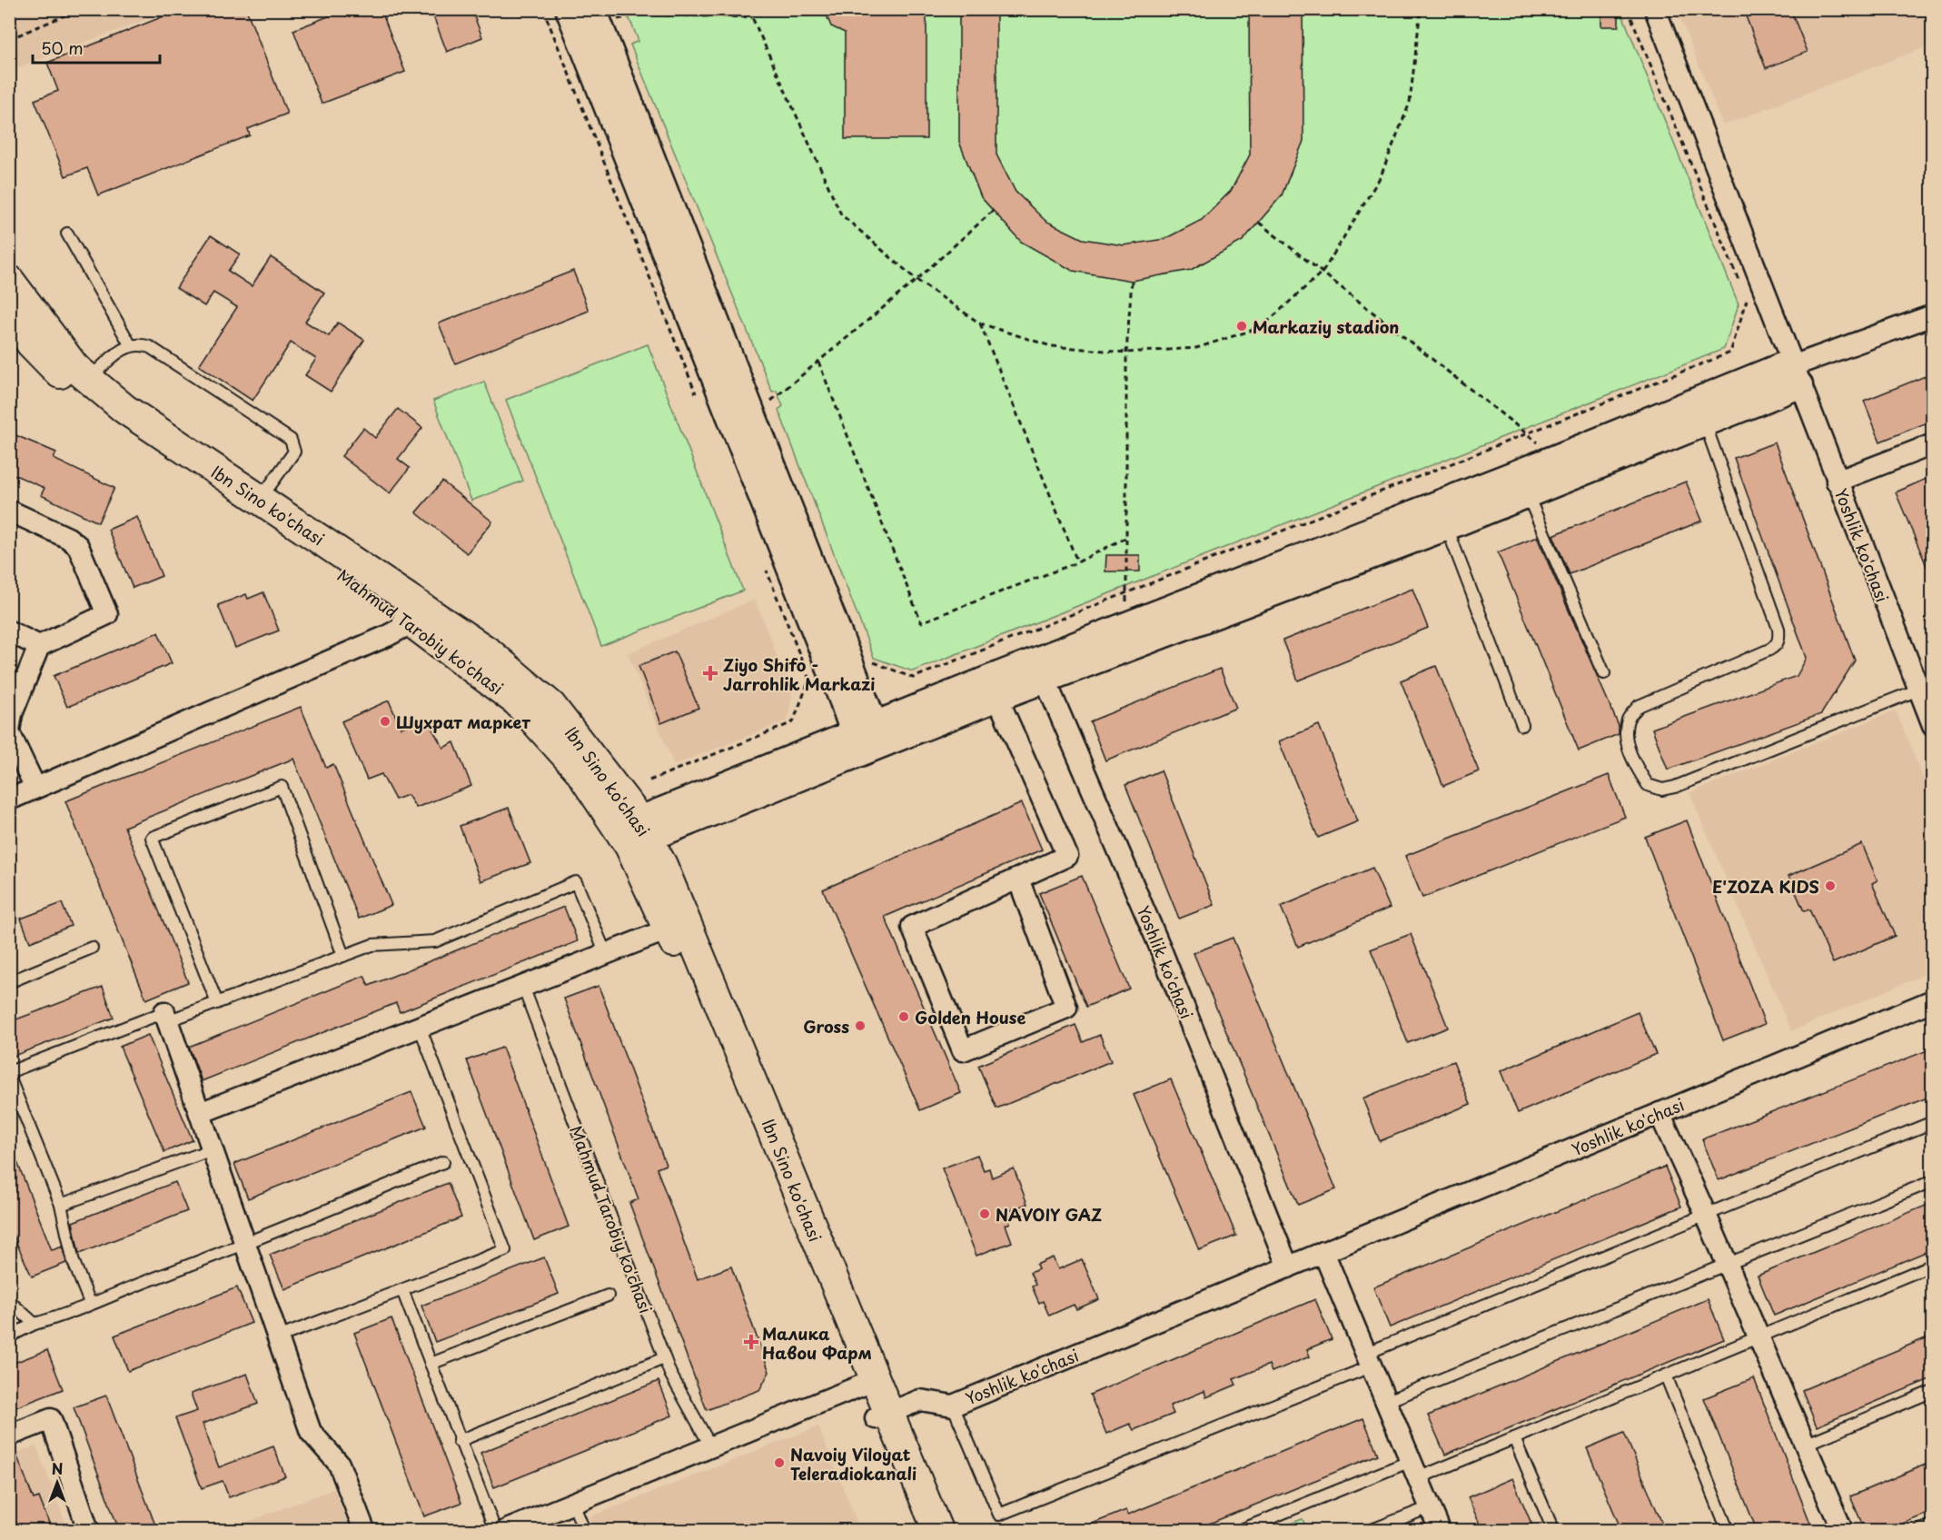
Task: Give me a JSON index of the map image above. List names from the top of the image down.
{
  "streets": {
    "main road": ["Ibn Sino ko'chasi", "Mahmud Tarobiy ko'chasi"],
    "street": ["Yoshlik ko'chasi"]
  },
  "crossings": [
    ["Ibn Sino ko'chasi", "Mahmud Tarobiy ko'chasi"],
    ["Yoshlik ko'chasi", "Mahmud Tarobiy ko'chasi"]
  ],
  "places": {
    "other": [
      "Markaziy stadion",
      "Шухрат маркет",
      "E'ZOZA KIDS",
      "Golden House",
      "Gross",
      "NAVOIY GAZ",
      "Navoiy Viloyat Teleradiokanali"
    ],
    "health": ["Ziyo Shifo - Jarrohlik Markazi", "Малика Навои Фарм"]
  },
  "scale_bar": "50 m",
  "north": "top"
}
